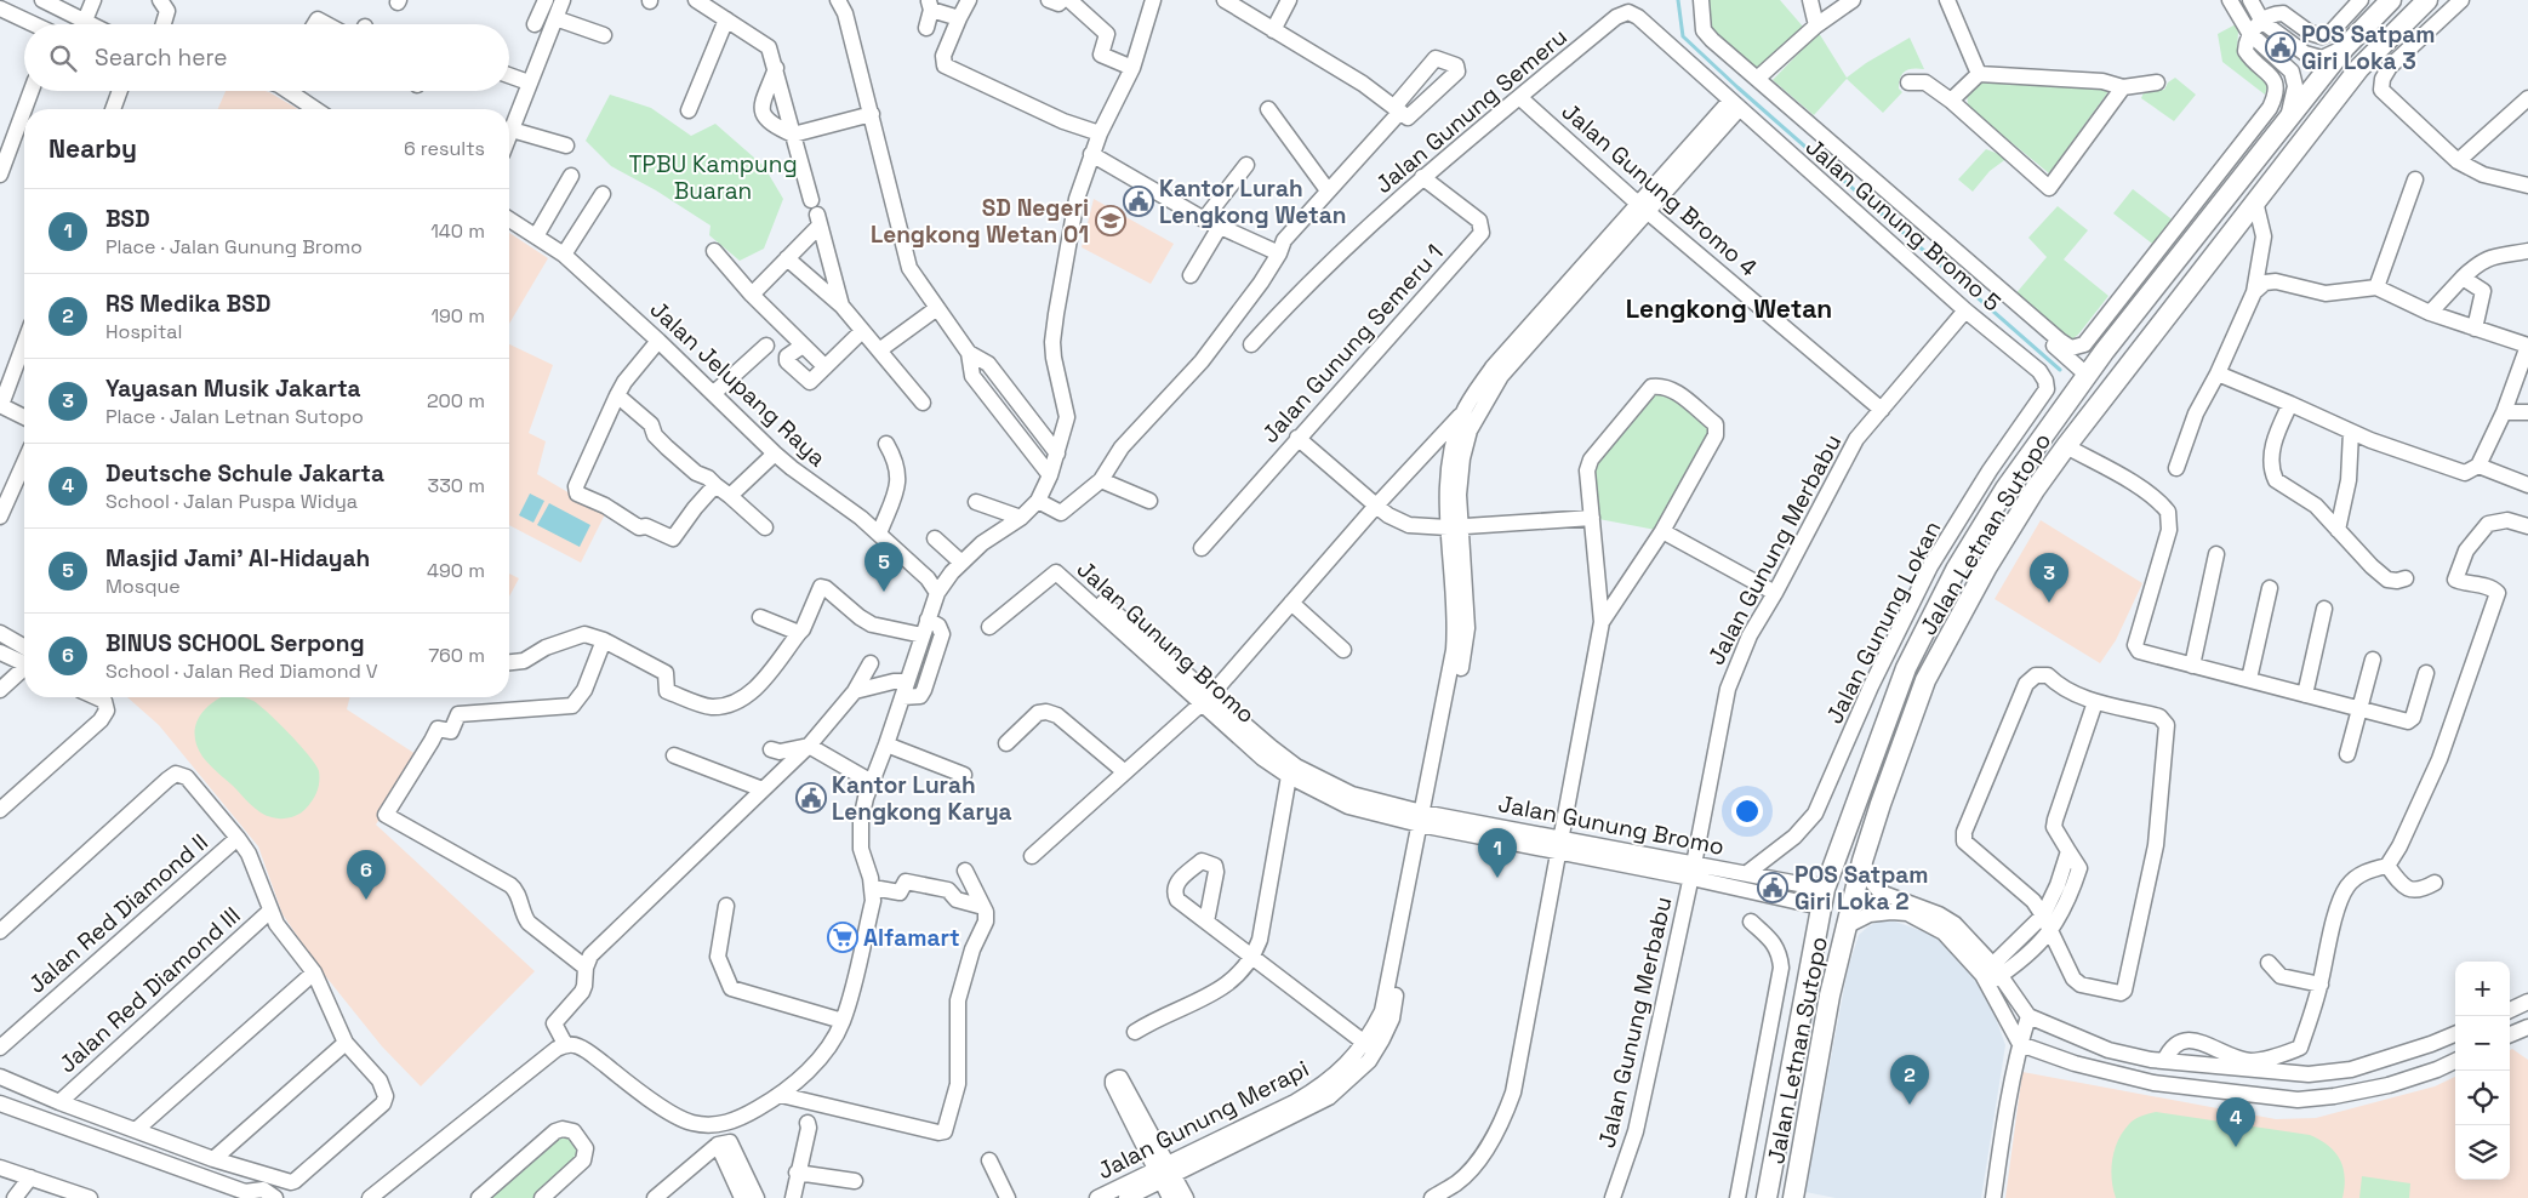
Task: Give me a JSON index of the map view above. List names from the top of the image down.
{
  "streets": {
    "main road": ["Jalan Letnan Sutopo"],
    "street": [
      "Jalan Gunung Semeru",
      "Jalan Gunung Bromo 4",
      "Jalan Gunung Bromo 5",
      "Jalan Gunung Semeru 1",
      "Jalan Jelupang Raya",
      "Jalan Gunung Merbabu",
      "Jalan Gunung Lokan",
      "Jalan Gunung Bromo",
      "Jalan Red Diamond II",
      "Jalan Red Diamond III",
      "Jalan Gunung Merapi"
    ]
  },
  "crossings": [
    ["Jalan Gunung Semeru", "Jalan Gunung Bromo 4"],
    ["Jalan Gunung Semeru", "Jalan Gunung Bromo 5"],
    ["Jalan Gunung Semeru", "Jalan Gunung Semeru 1"],
    ["Jalan Gunung Bromo 4", "Jalan Gunung Merbabu"],
    ["Jalan Gunung Bromo 5", "Jalan Gunung Merbabu"],
    ["Jalan Gunung Bromo 5", "Jalan Gunung Lokan"],
    ["Jalan Letnan Sutopo", "Jalan Gunung Bromo"],
    ["Jalan Gunung Merbabu", "Jalan Gunung Bromo"],
    ["Jalan Gunung Lokan", "Jalan Gunung Bromo"],
    ["Jalan Gunung Bromo", "Jalan Gunung Merapi"]
  ],
  "districts": ["Lengkong Wetan"],
  "parks": ["TPBU Kampung Buaran"],
  "places": {
    "public building": [
      "POS Satpam Giri Loka 3",
      "Kantor Lurah Lengkong Wetan",
      "Kantor Lurah Lengkong Karya",
      "POS Satpam Giri Loka 2"
    ],
    "school or university": ["SD Negeri Lengkong Wetan 01"],
    "supermarket": ["Alfamart"]
  },
  "page": {
    "search": "Search here",
    "heading": ["Nearby", "6 results"],
    "list": [
      {
        "mark": "1",
        "name": "BSD",
        "note": "Place · Jalan Gunung Bromo",
        "value": "140 m"
      },
      {
        "mark": "2",
        "name": "RS Medika BSD",
        "note": "Hospital",
        "value": "190 m"
      },
      {
        "mark": "3",
        "name": "Yayasan Musik Jakarta",
        "note": "Place · Jalan Letnan Sutopo",
        "value": "200 m"
      },
      {
        "mark": "4",
        "name": "Deutsche Schule Jakarta",
        "note": "School · Jalan Puspa Widya",
        "value": "330 m"
      },
      {
        "mark": "5",
        "name": "Masjid Jami' Al-Hidayah",
        "note": "Mosque",
        "value": "490 m"
      },
      {
        "mark": "6",
        "name": "BINUS SCHOOL Serpong",
        "note": "School · Jalan Red Diamond V",
        "value": "760 m"
      }
    ],
    "pins": [
      "5",
      "3",
      "1",
      "6",
      "2",
      "4"
    ],
    "map_buttons": ["+", "−"]
  }
}
